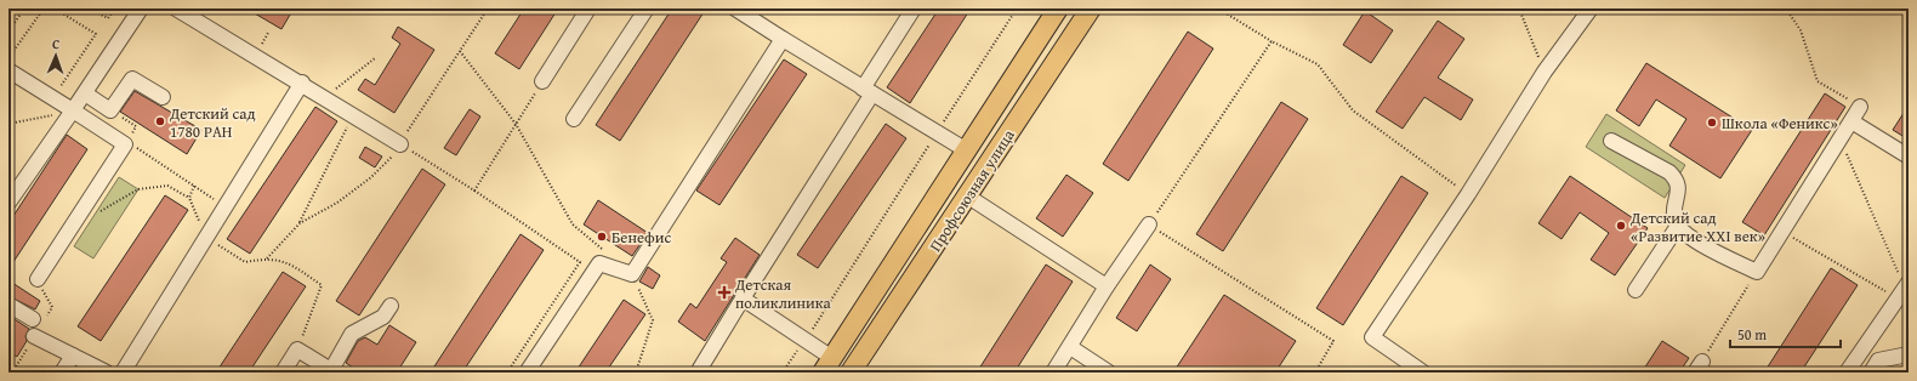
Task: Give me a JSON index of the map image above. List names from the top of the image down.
{
  "streets": {
    "main road": ["Профсоюзная улица"]
  },
  "places": {
    "other": [
      "Детский сад 1780 РАН",
      "Школа «Феникс»",
      "Детский сад «Развитие XXI век»",
      "Бенефис"
    ],
    "health": ["Детская поликлиника"]
  },
  "scale_bar": "50 m",
  "north": "top"
}
